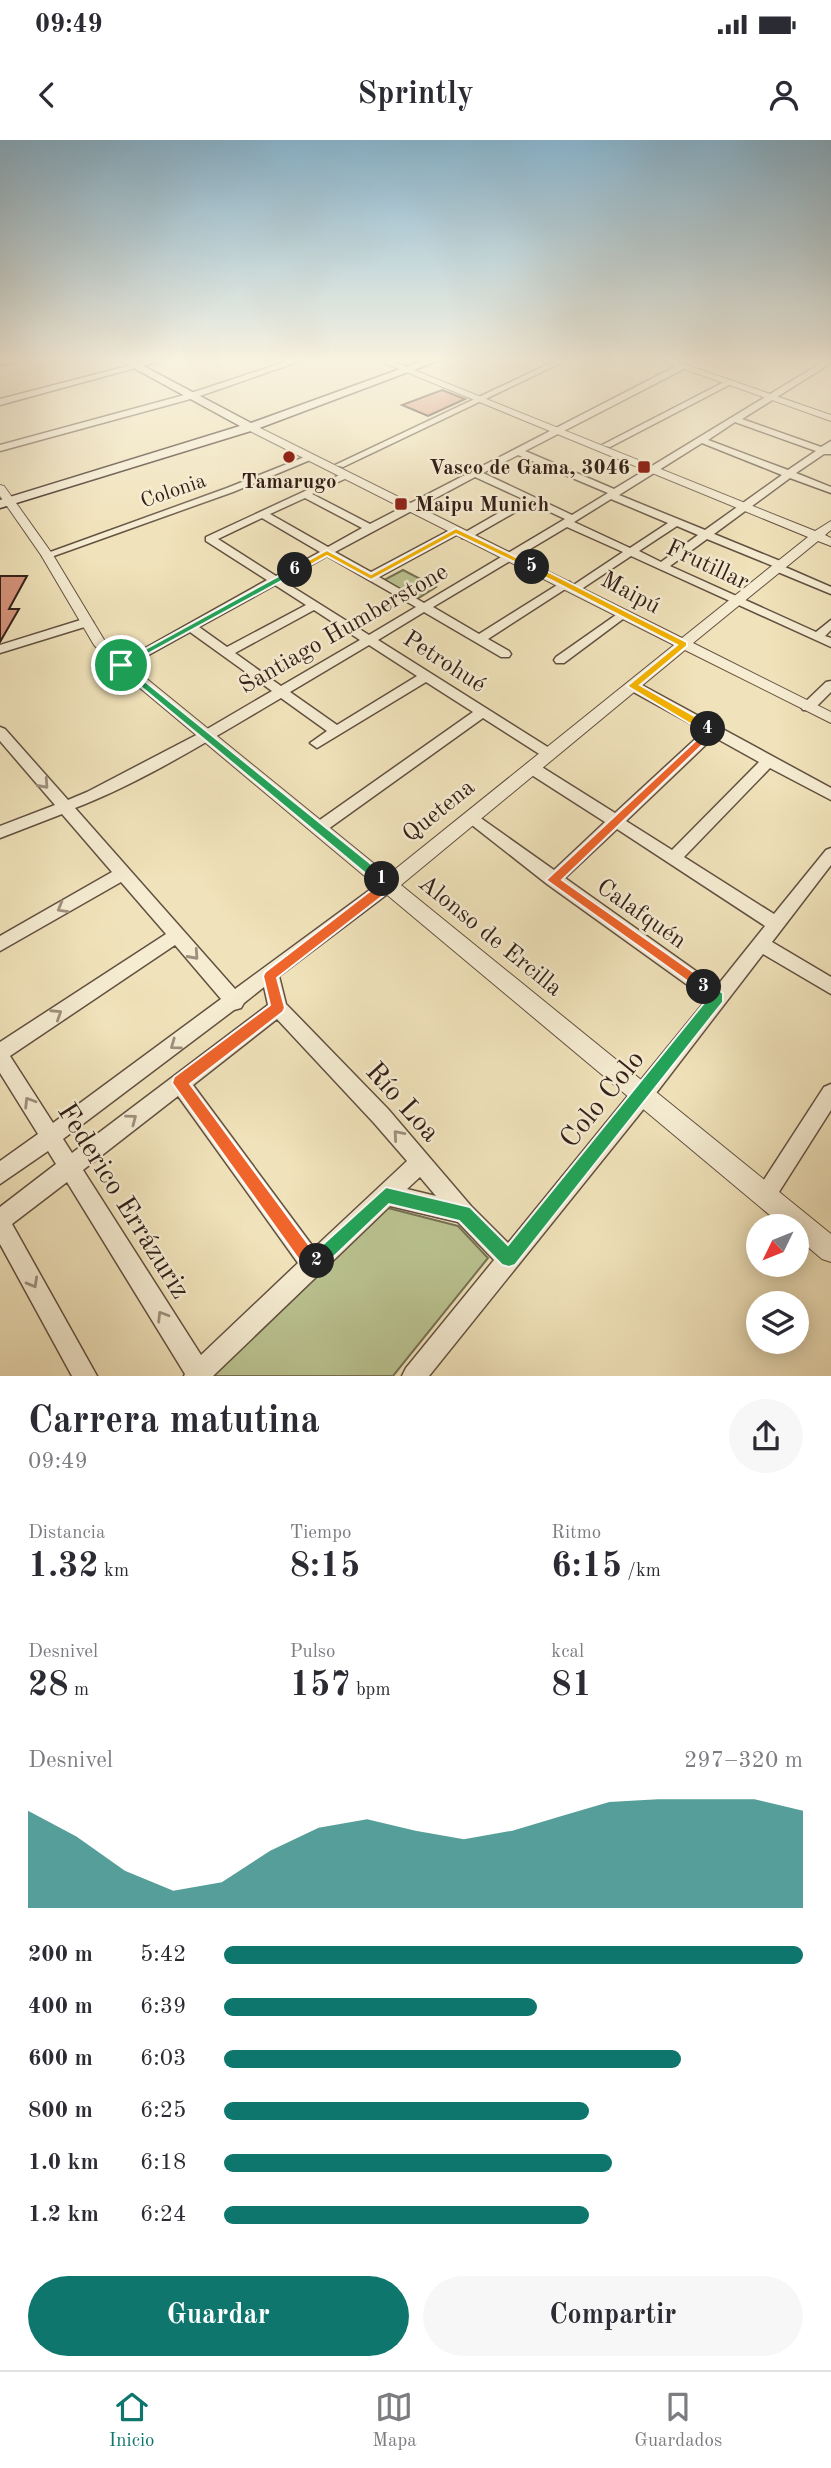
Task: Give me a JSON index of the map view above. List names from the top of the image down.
{
  "streets": {
    "street": [
      "Colonia",
      "Frutillar",
      "Maipú",
      "Santiago Humberstone",
      "Petrohué",
      "Quetena",
      "Calafquén",
      "Alonso de Ercilla",
      "Colo Colo",
      "Río Loa",
      "Federico Errázuriz"
    ]
  },
  "crossings": [
    ["Colonia", "Alonso de Ercilla"],
    ["Frutillar", "Santiago Humberstone"],
    ["Frutillar", "Quetena"],
    ["Maipú", "Santiago Humberstone"],
    ["Maipú", "Quetena"],
    ["Santiago Humberstone", "Petrohué"],
    ["Santiago Humberstone", "Alonso de Ercilla"],
    ["Petrohué", "Quetena"],
    ["Quetena", "Calafquén"],
    ["Quetena", "Alonso de Ercilla"],
    ["Quetena", "Río Loa"],
    ["Quetena", "Federico Errázuriz"],
    ["Calafquén", "Colo Colo"],
    ["Alonso de Ercilla", "Colo Colo"],
    ["Colo Colo", "Río Loa"]
  ],
  "one_way": ["Río Loa"],
  "places": {
    "other": ["Tamarugo"],
    "transit": ["Vasco de Gama, 3046", "Maipu Munich"]
  },
  "north": "bottom left",
  "page": {
    "status": "09:49",
    "header": "Sprintly",
    "pins": [
      "5",
      "6",
      "4",
      "1",
      "3",
      "2"
    ],
    "heading": ["Carrera matutina", "09:49"],
    "stats": [
      ["Distancia", "1.32 km"],
      ["Tiempo", "8:15"],
      ["Ritmo", "6:15 /km"],
      ["Desnivel", "28 m"],
      ["Pulso", "157 bpm"],
      ["kcal", "81"]
    ],
    "chart": ["Desnivel", "297–320 m"],
    "list": [
      {
        "name": "200 m",
        "note": "5:42"
      },
      {
        "name": "400 m",
        "note": "6:39"
      },
      {
        "name": "600 m",
        "note": "6:03"
      },
      {
        "name": "800 m",
        "note": "6:25"
      },
      {
        "name": "1.0 km",
        "note": "6:18"
      },
      {
        "name": "1.2 km",
        "note": "6:24"
      }
    ],
    "buttons": ["Guardar", "Compartir"],
    "tabs": ["Inicio", "Mapa", "Guardados"]
  }
}
